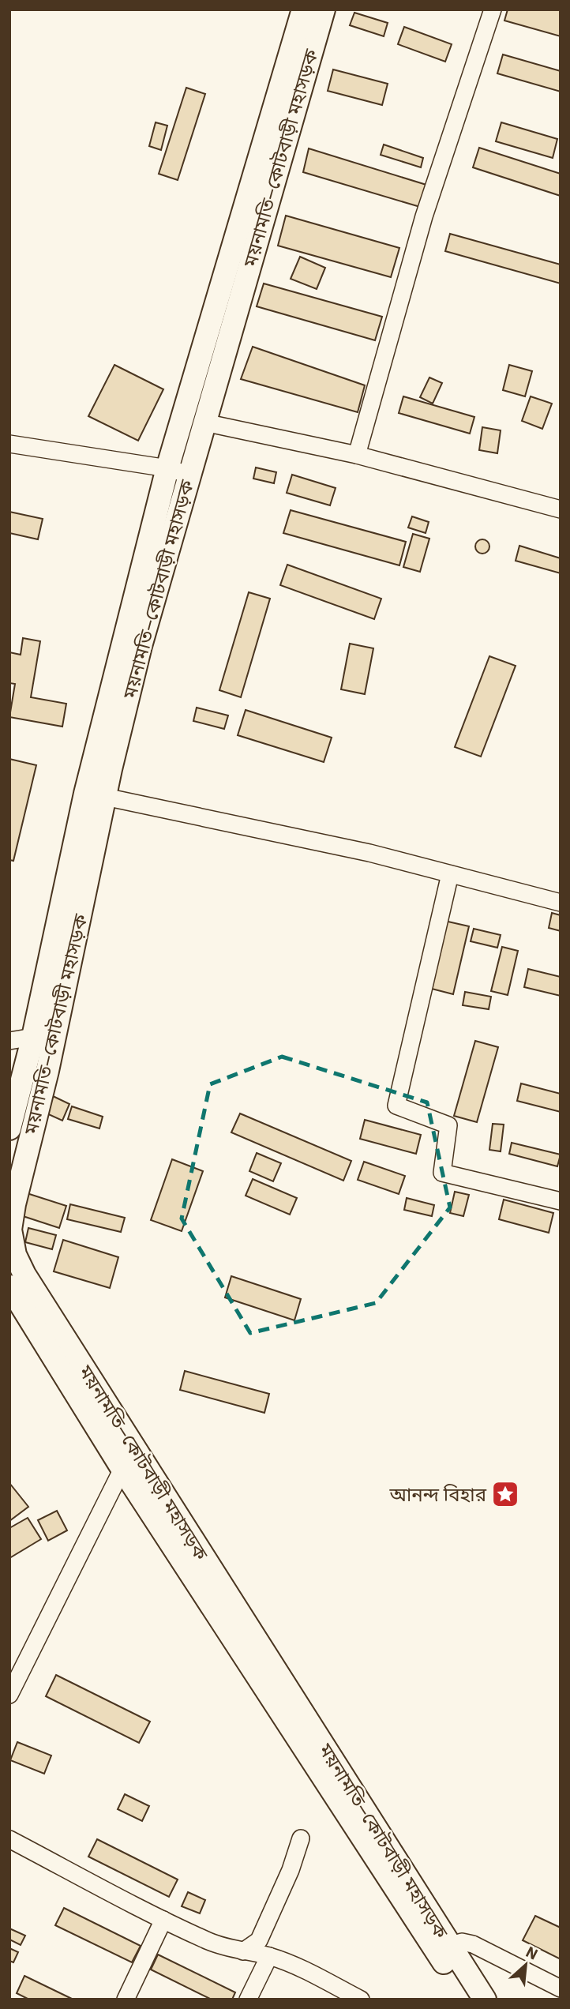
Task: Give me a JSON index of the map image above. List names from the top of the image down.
{
  "streets": {
    "main road": ["ময়নামতি–কোটবাড়ী মহাসড়ক"]
  },
  "places": {
    "place": ["আনন্দ বিহার"]
  },
  "north": "top right"
}
